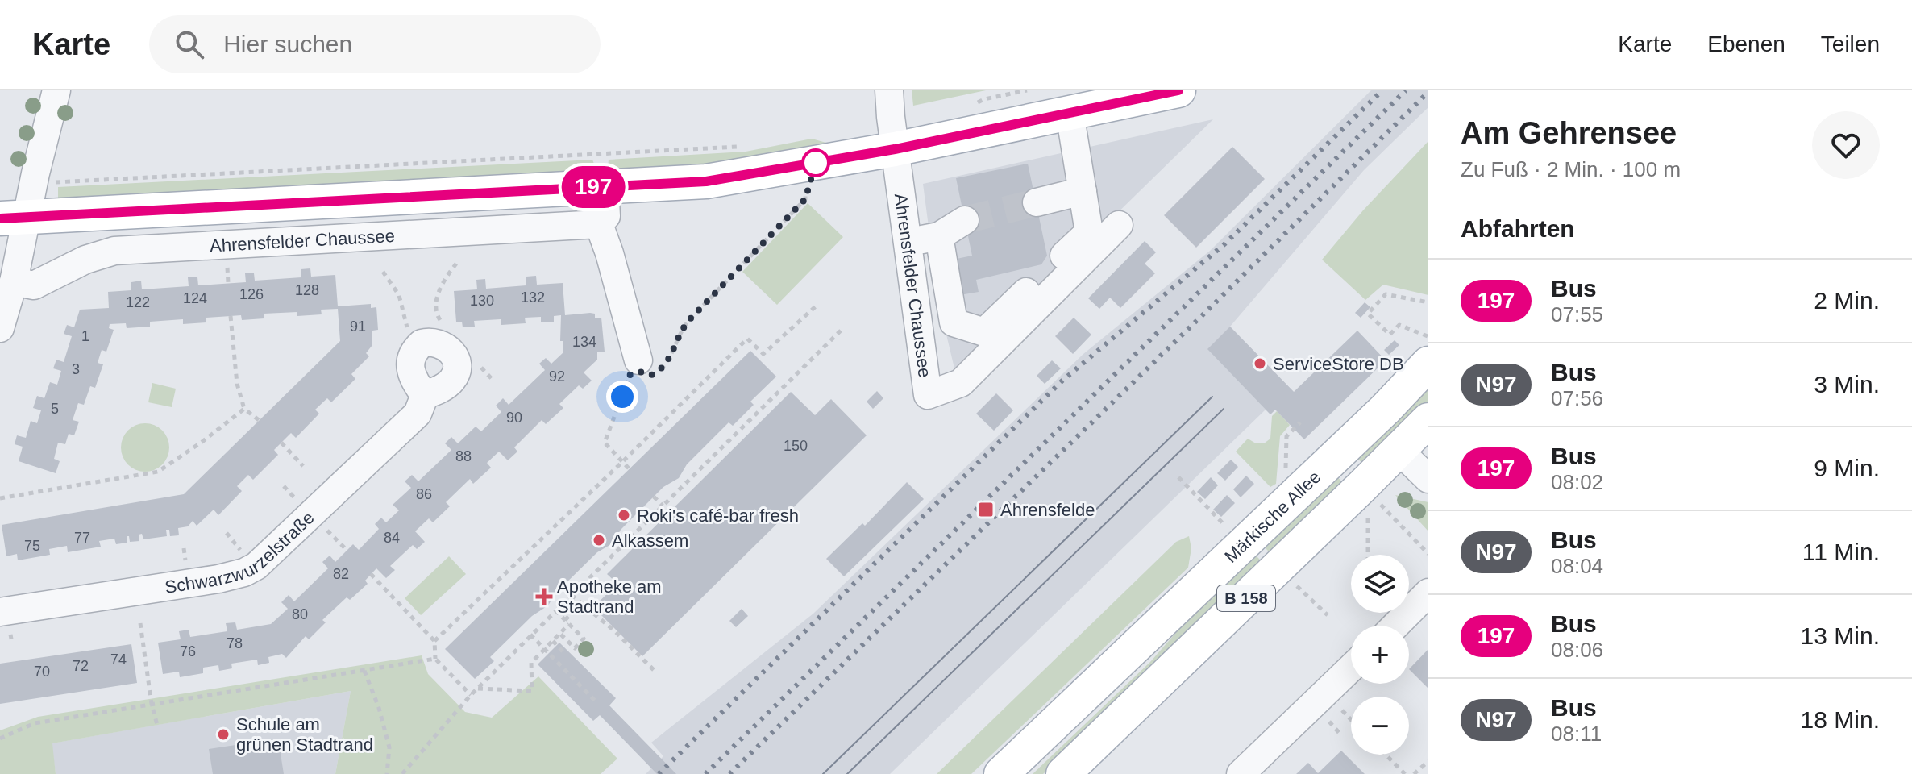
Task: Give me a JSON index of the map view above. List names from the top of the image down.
{
  "streets": {
    "main road": ["Ahrensfelder Chaussee", "Märkische Allee", "B 158"],
    "street": ["Schwarzwurzelstraße"]
  },
  "places": {
    "other": [
      "ServiceStore DB",
      "Roki's café-bar fresh",
      "Alkassem",
      "Schule am grünen Stadtrand"
    ],
    "transit": ["Ahrensfelde"],
    "health": ["Apotheke am Stadtrand"]
  },
  "lines": ["bus line 197"],
  "house_numbers": [
    "128",
    "126",
    "132",
    "124",
    "130",
    "122",
    "91",
    "1",
    "134",
    "3",
    "92",
    "5",
    "90",
    "150",
    "88",
    "86",
    "77",
    "84",
    "75",
    "82",
    "80",
    "78",
    "76",
    "74",
    "72",
    "70"
  ],
  "page": {
    "header": "Karte",
    "search": "Hier suchen",
    "nav": ["Karte", "Ebenen", "Teilen"],
    "on_map": "197",
    "heading": [
      ["Am Gehrensee", "Zu Fuß · 2 Min. · 100 m"],
      "Abfahrten"
    ],
    "list": [
      {
        "mark": "197",
        "name": "Bus",
        "note": "07:55",
        "value": "2 Min."
      },
      {
        "mark": "N97",
        "name": "Bus",
        "note": "07:56",
        "value": "3 Min."
      },
      {
        "mark": "197",
        "name": "Bus",
        "note": "08:02",
        "value": "9 Min."
      },
      {
        "mark": "N97",
        "name": "Bus",
        "note": "08:04",
        "value": "11 Min."
      },
      {
        "mark": "197",
        "name": "Bus",
        "note": "08:06",
        "value": "13 Min."
      },
      {
        "mark": "N97",
        "name": "Bus",
        "note": "08:11",
        "value": "18 Min."
      }
    ],
    "map_buttons": ["+", "−"]
  }
}
